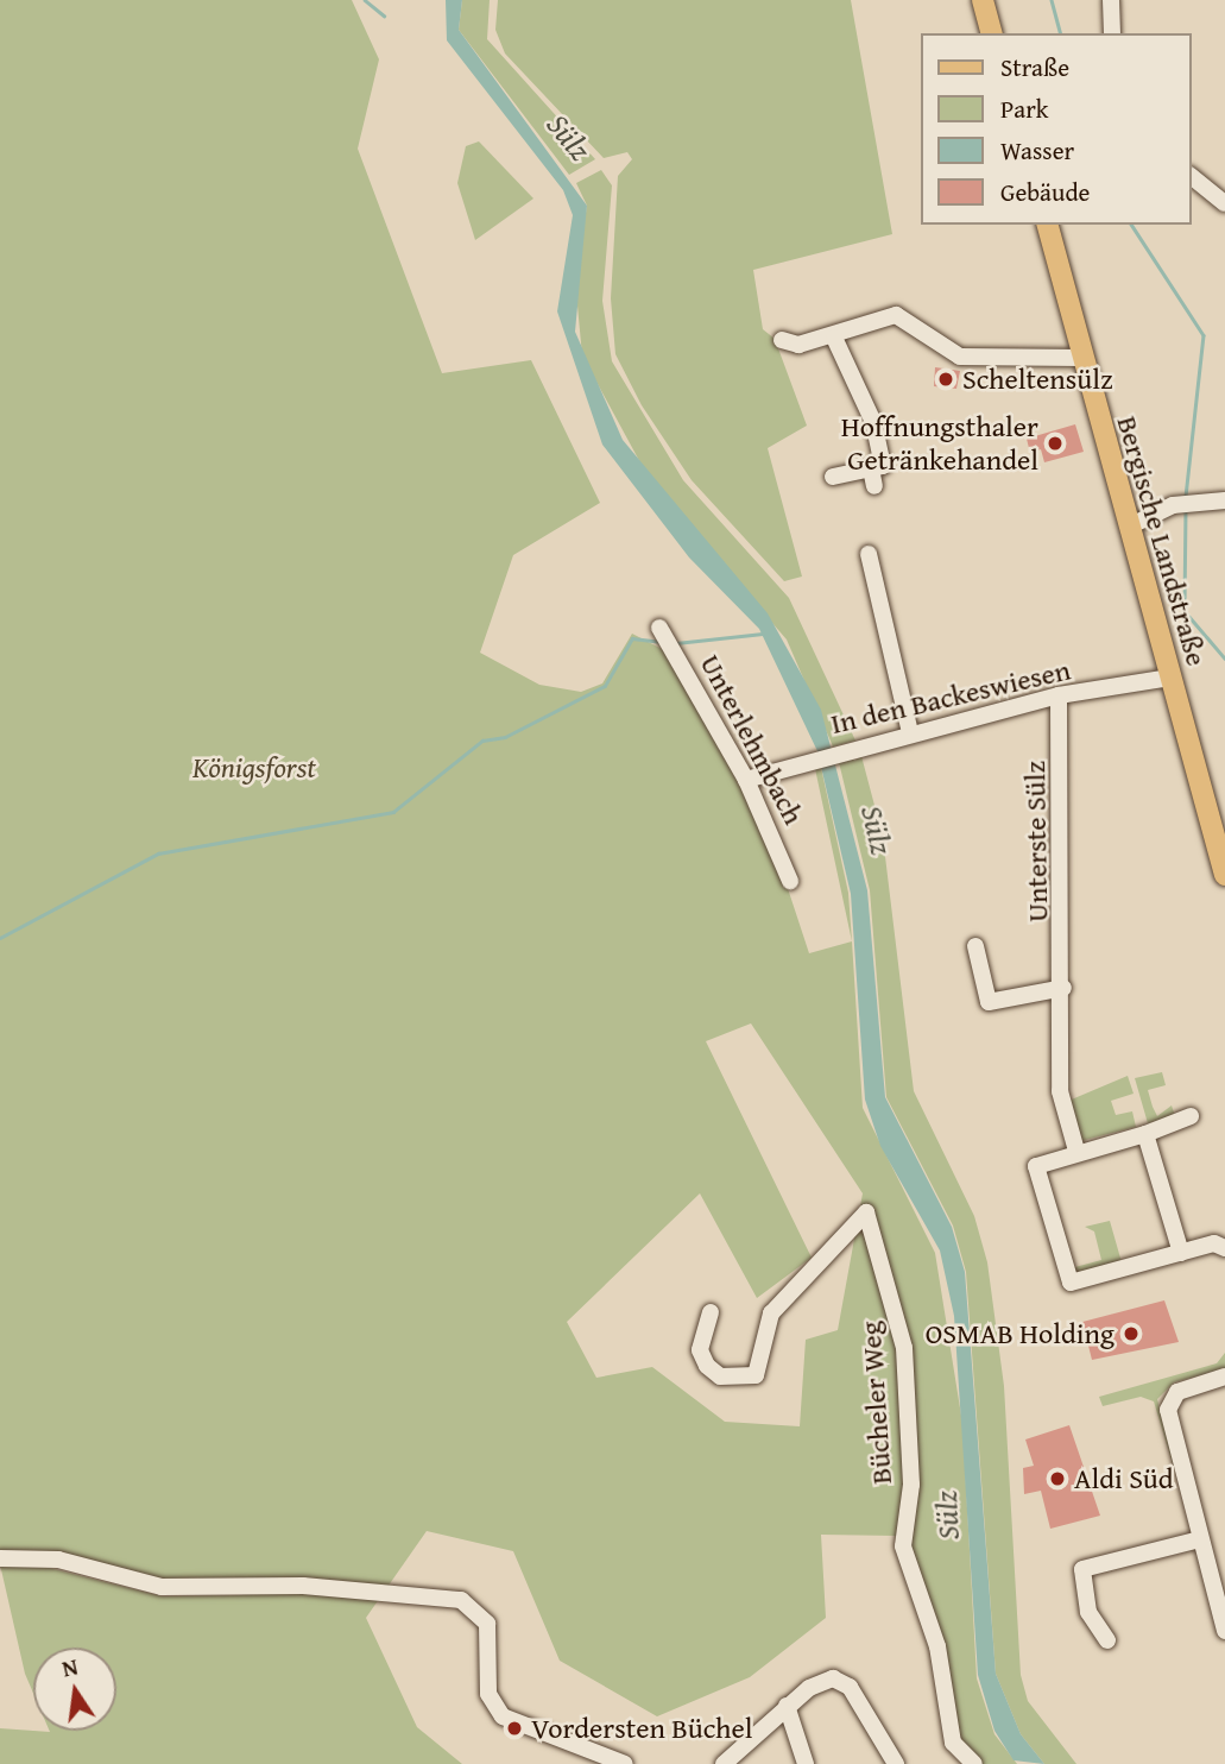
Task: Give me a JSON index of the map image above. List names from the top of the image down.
{
  "streets": {
    "main road": ["Bergische Landstraße"],
    "street": [
      "In den Backeswiesen",
      "Unterlehmbach",
      "Unterste Sülz",
      "Bücheler Weg"
    ]
  },
  "crossings": [
    ["Bergische Landstraße", "In den Backeswiesen"],
    ["In den Backeswiesen", "Unterlehmbach"],
    ["In den Backeswiesen", "Unterste Sülz"]
  ],
  "water": ["Sülz"],
  "parks": ["Königsforst"],
  "places": [
    "Scheltensülz",
    "Hoffnungsthaler Getränkehandel",
    "OSMAB Holding",
    "Aldi Süd",
    "Vordersten Büchel"
  ],
  "legend": [
    "Straße",
    "Park",
    "Wasser",
    "Gebäude"
  ],
  "north": "top"
}
